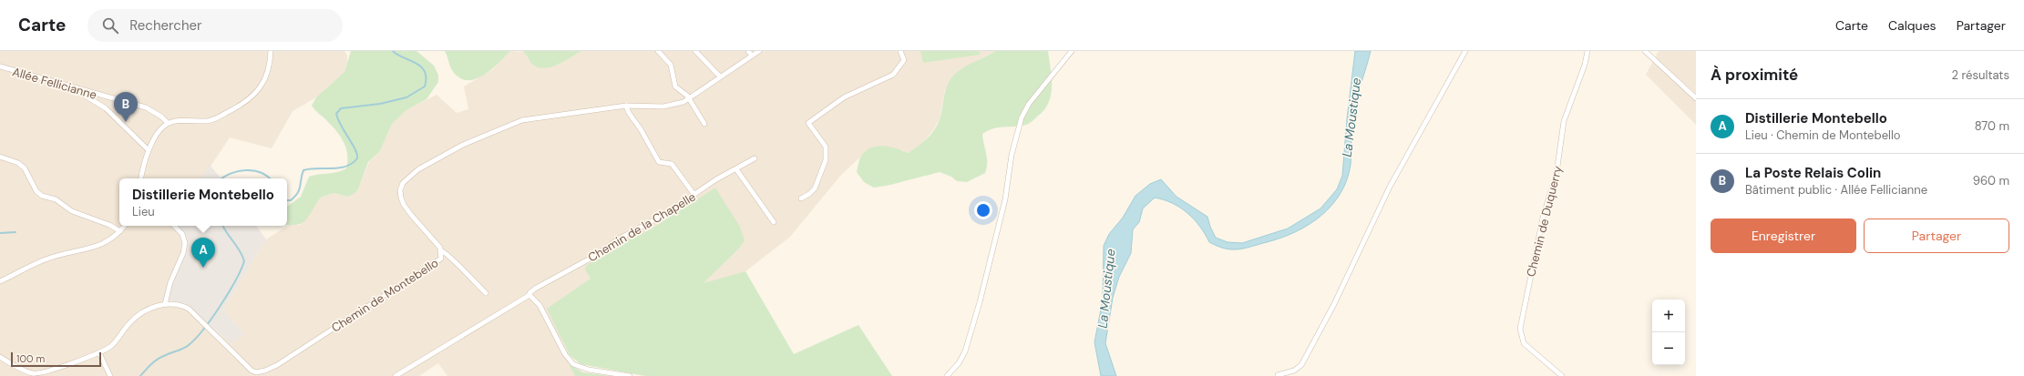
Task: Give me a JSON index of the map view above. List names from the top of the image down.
{
  "streets": {
    "street": [
      "Allée Fellicianne",
      "Chemin de Duquerry",
      "Chemin de la Chapelle",
      "Chemin de Montebello"
    ]
  },
  "water": ["La Moustique"],
  "scale_bar": "100 m",
  "page": {
    "header": "Carte",
    "search": "Rechercher",
    "nav": ["Carte", "Calques", "Partager"],
    "heading": ["À proximité", "2 résultats"],
    "pins": ["B", "A"],
    "list": [
      {
        "mark": "A",
        "name": "Distillerie Montebello",
        "note": "Lieu · Chemin de Montebello",
        "value": "870 m"
      },
      {
        "mark": "B",
        "name": "La Poste Relais Colin",
        "note": "Bâtiment public · Allée Fellicianne",
        "value": "960 m"
      }
    ],
    "popup": ["Distillerie Montebello", "Lieu"],
    "buttons": ["Enregistrer", "Partager"],
    "map_buttons": ["+", "−"],
    "scale": "100 m"
  }
}
